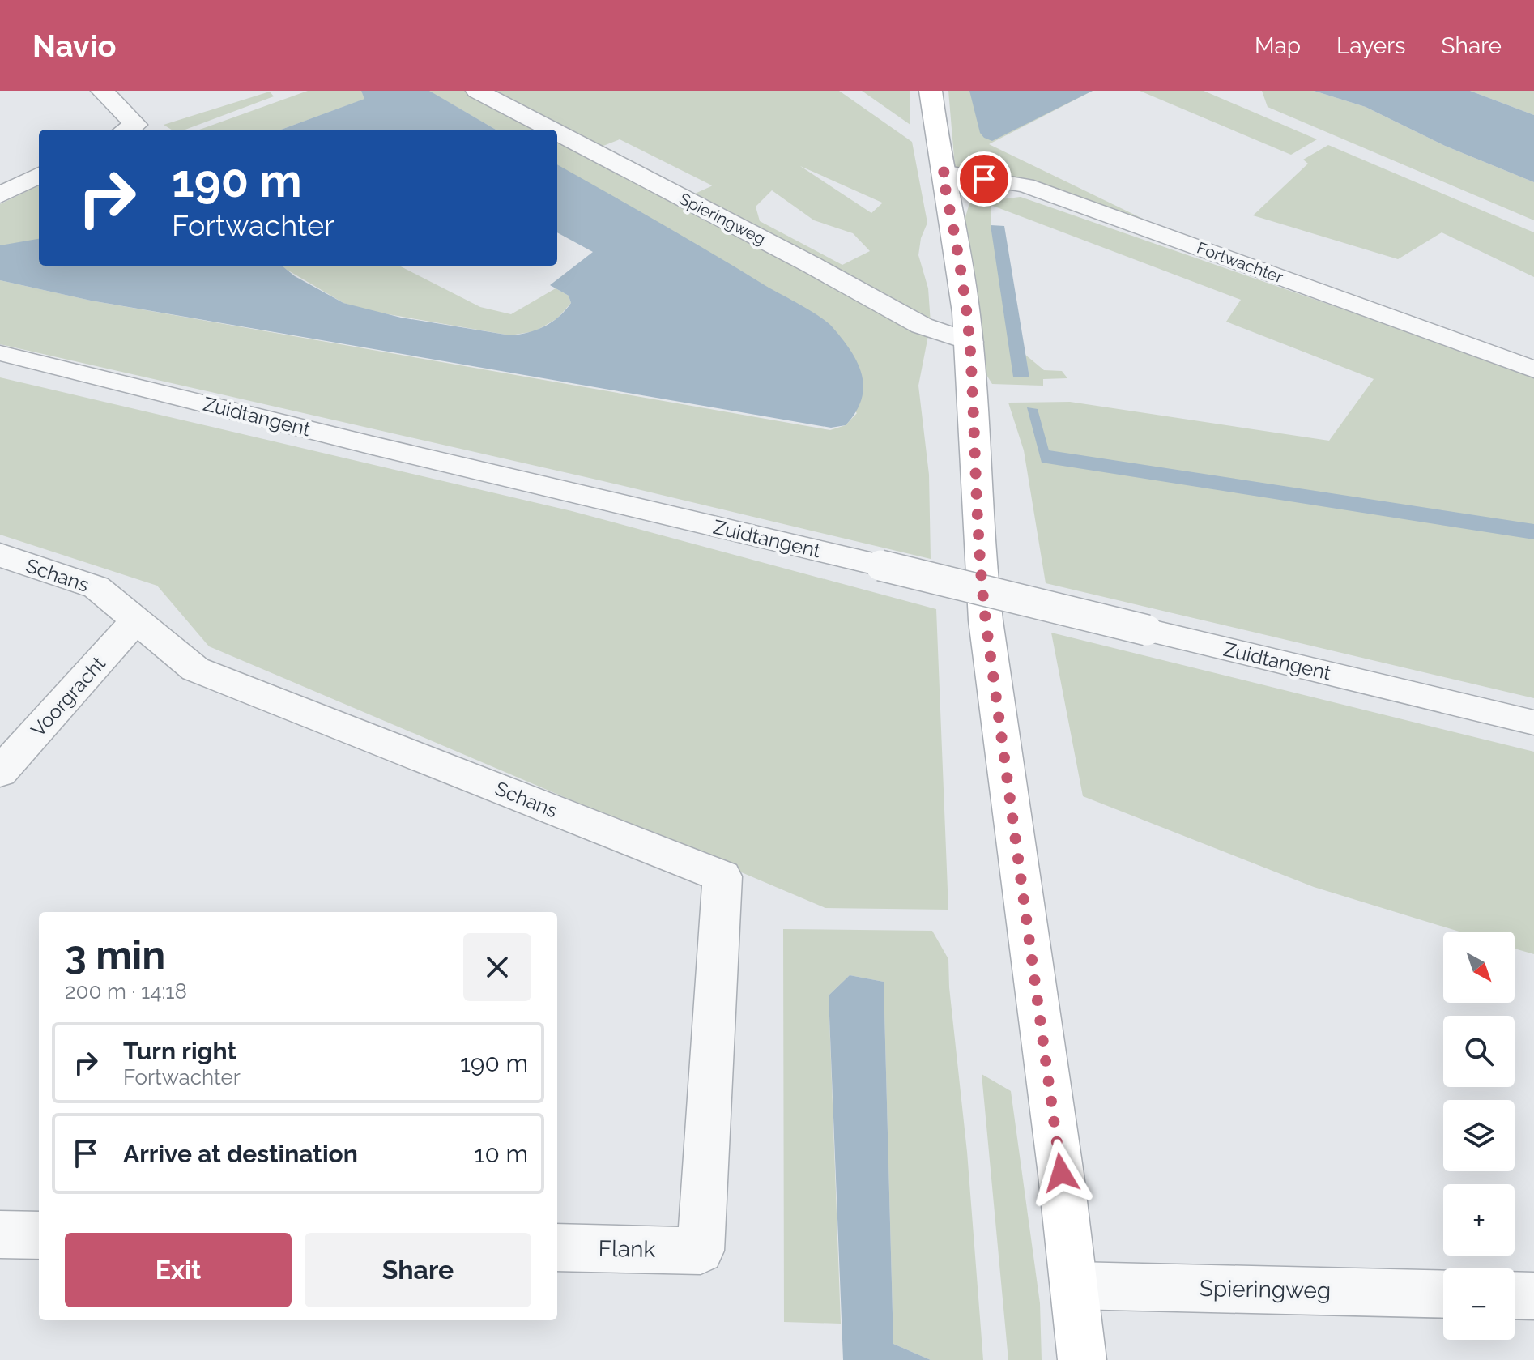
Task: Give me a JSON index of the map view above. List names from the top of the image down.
{
  "streets": {
    "street": [
      "Spieringweg",
      "Schans",
      "Voorgracht",
      "Flank"
    ],
    "lane": ["Fortwachter", "Zuidtangent"]
  },
  "crossings": [
    ["Schans", "Voorgracht"],
    ["Schans", "Flank"]
  ],
  "north": "bottom right",
  "page": {
    "header": "Navio",
    "nav": ["Map", "Layers", "Share"],
    "turn": ["190 m", "Fortwachter"],
    "heading": ["3 min", "200 m · 14:18"],
    "map_buttons": ["+", "−"],
    "list": [
      {
        "name": "Turn right",
        "note": "Fortwachter",
        "value": "190 m"
      },
      {
        "name": "Arrive at destination",
        "value": "10 m"
      }
    ],
    "buttons": ["Exit", "Share"]
  }
}
